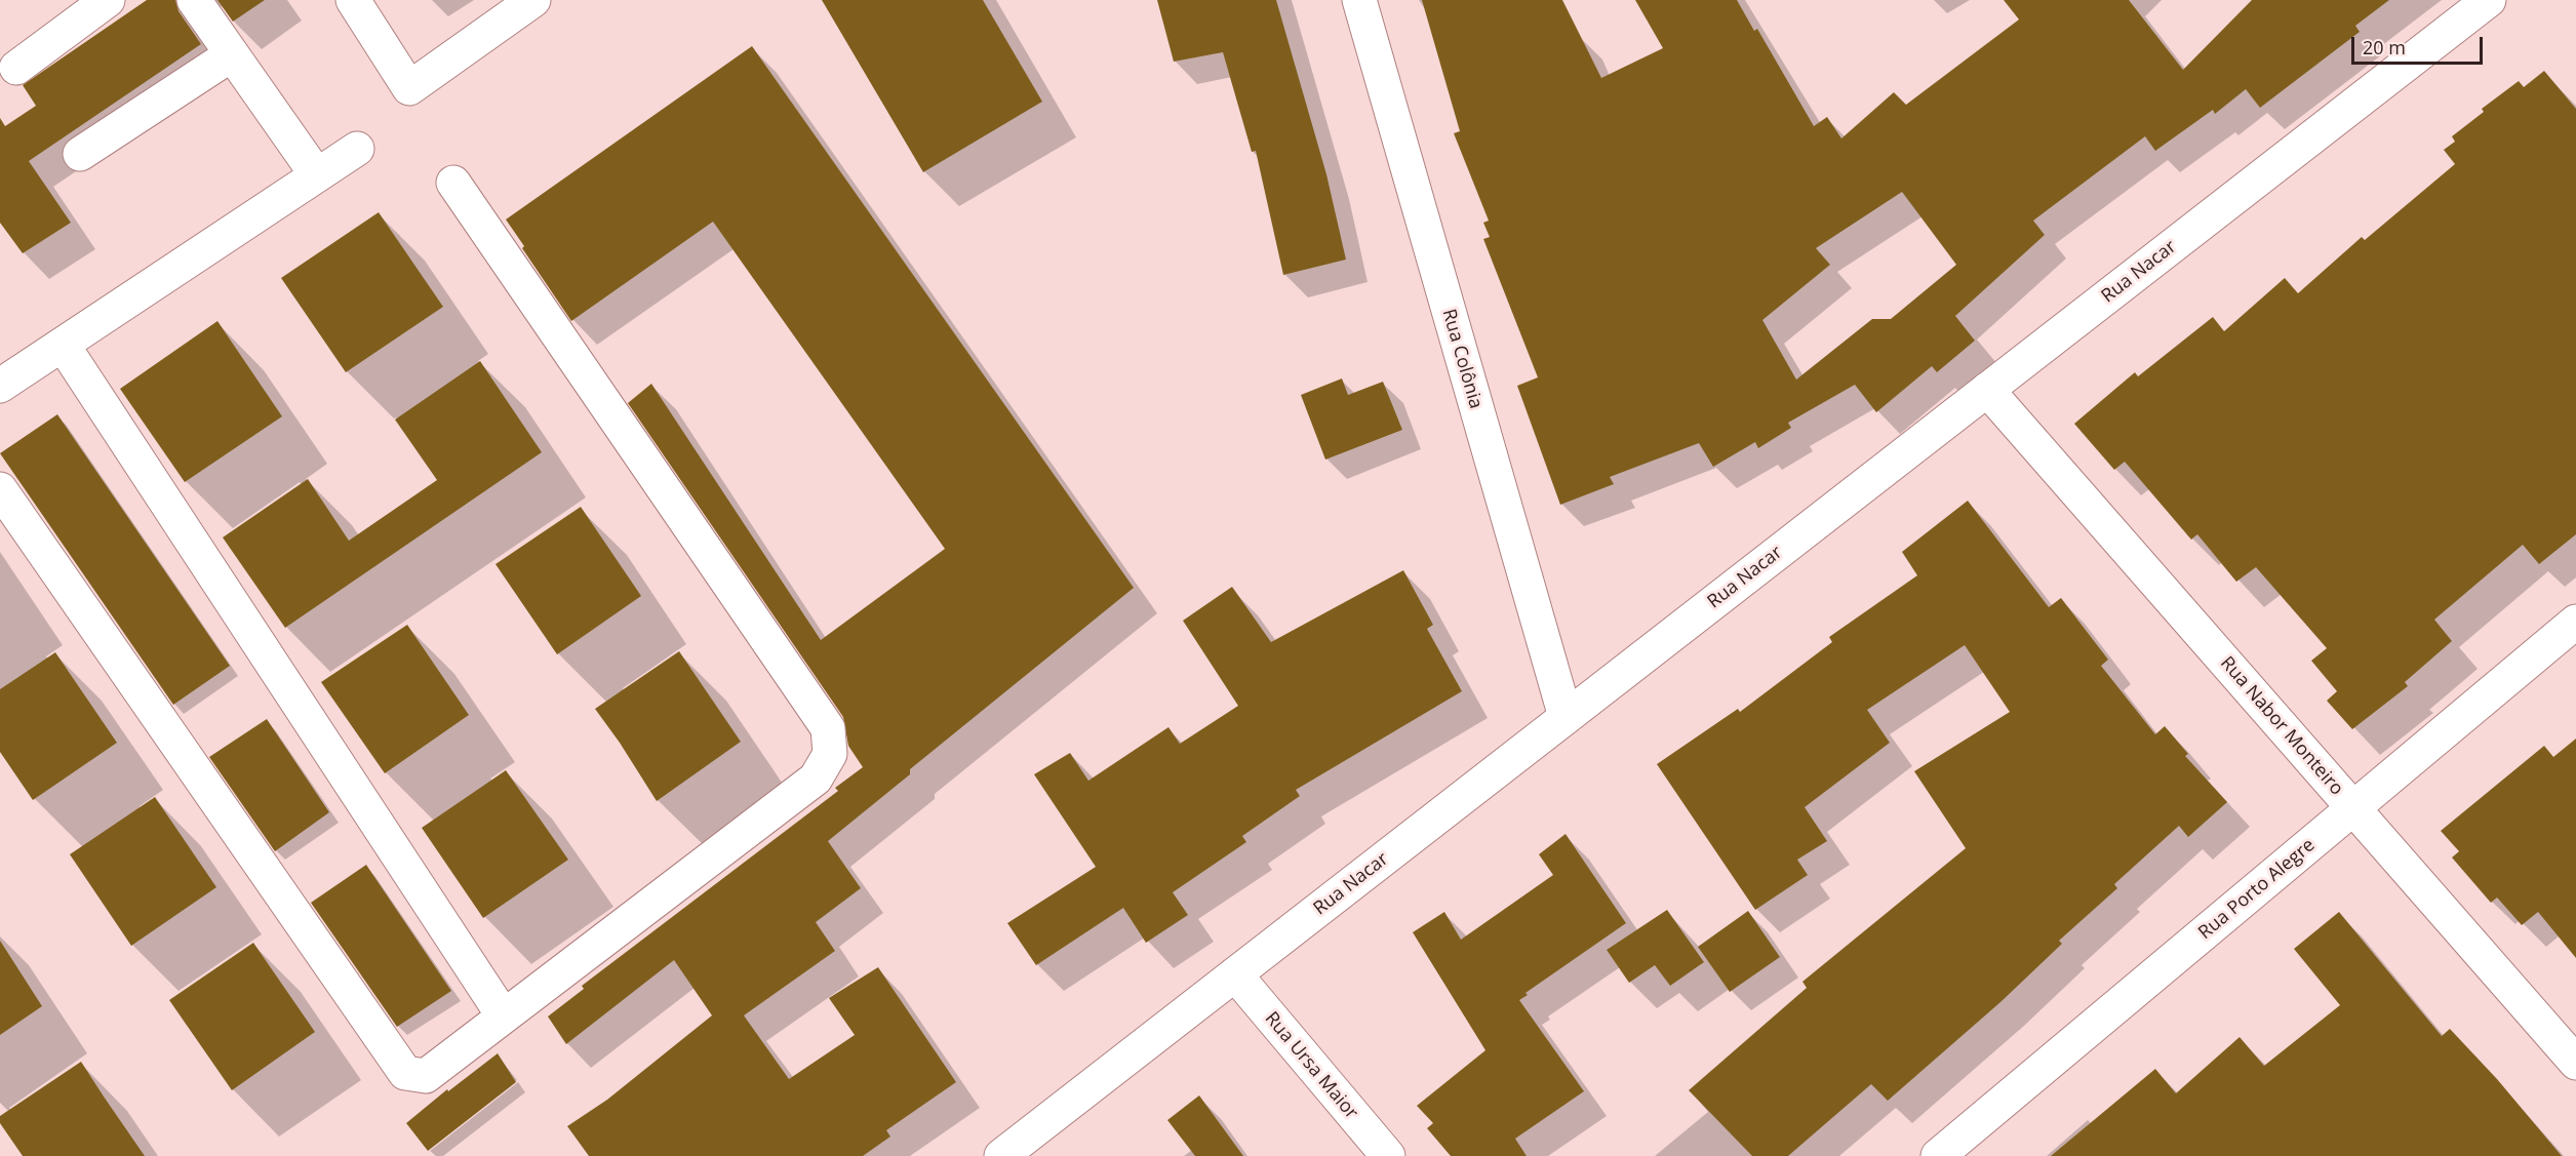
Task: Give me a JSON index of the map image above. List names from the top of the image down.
{
  "streets": {
    "street": [
      "Rua Nacar",
      "Rua Colônia",
      "Rua Nabor Monteiro",
      "Rua Porto Alegre",
      "Rua Ursa Maior"
    ]
  },
  "crossings": [
    ["Rua Nacar", "Rua Colônia"],
    ["Rua Nacar", "Rua Nabor Monteiro"],
    ["Rua Nacar", "Rua Ursa Maior"],
    ["Rua Nabor Monteiro", "Rua Porto Alegre"]
  ],
  "scale_bar": "20 m"
}
